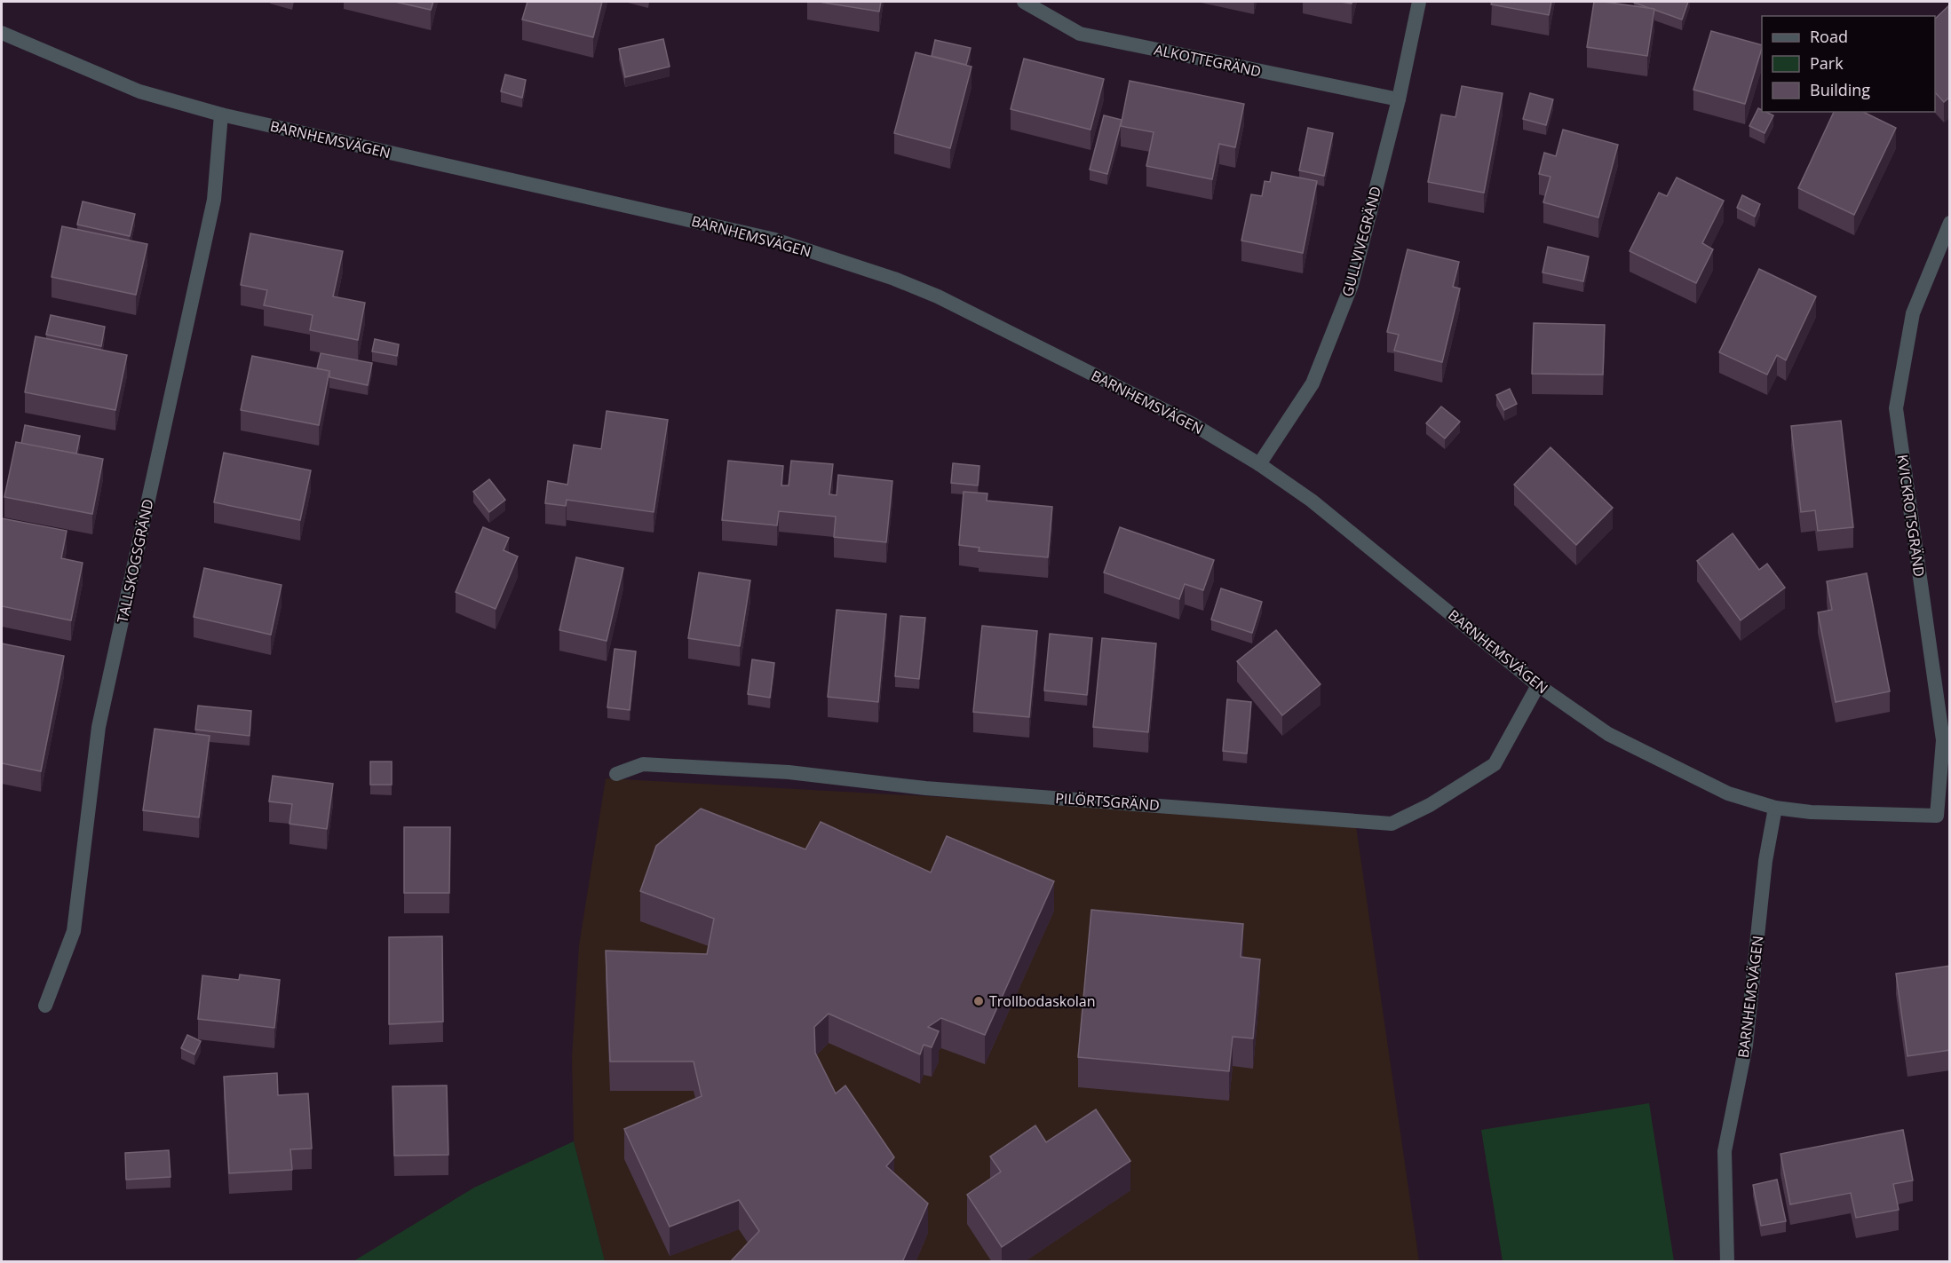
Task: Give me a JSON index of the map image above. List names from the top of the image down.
{
  "streets": {
    "street": [
      "ALKOTTEGRÄND",
      "BARNHEMSVÄGEN",
      "GULLVIVEGRÄND",
      "KVICKROTSGRÄND",
      "TALLSKOGSGRÄND",
      "PILÖRTSGRÄND"
    ]
  },
  "crossings": [
    ["ALKOTTEGRÄND", "GULLVIVEGRÄND"],
    ["BARNHEMSVÄGEN", "GULLVIVEGRÄND"],
    ["BARNHEMSVÄGEN", "KVICKROTSGRÄND"],
    ["BARNHEMSVÄGEN", "TALLSKOGSGRÄND"],
    ["BARNHEMSVÄGEN", "PILÖRTSGRÄND"]
  ],
  "places": ["Trollbodaskolan"],
  "legend": ["Road", "Park", "Building"]
}
